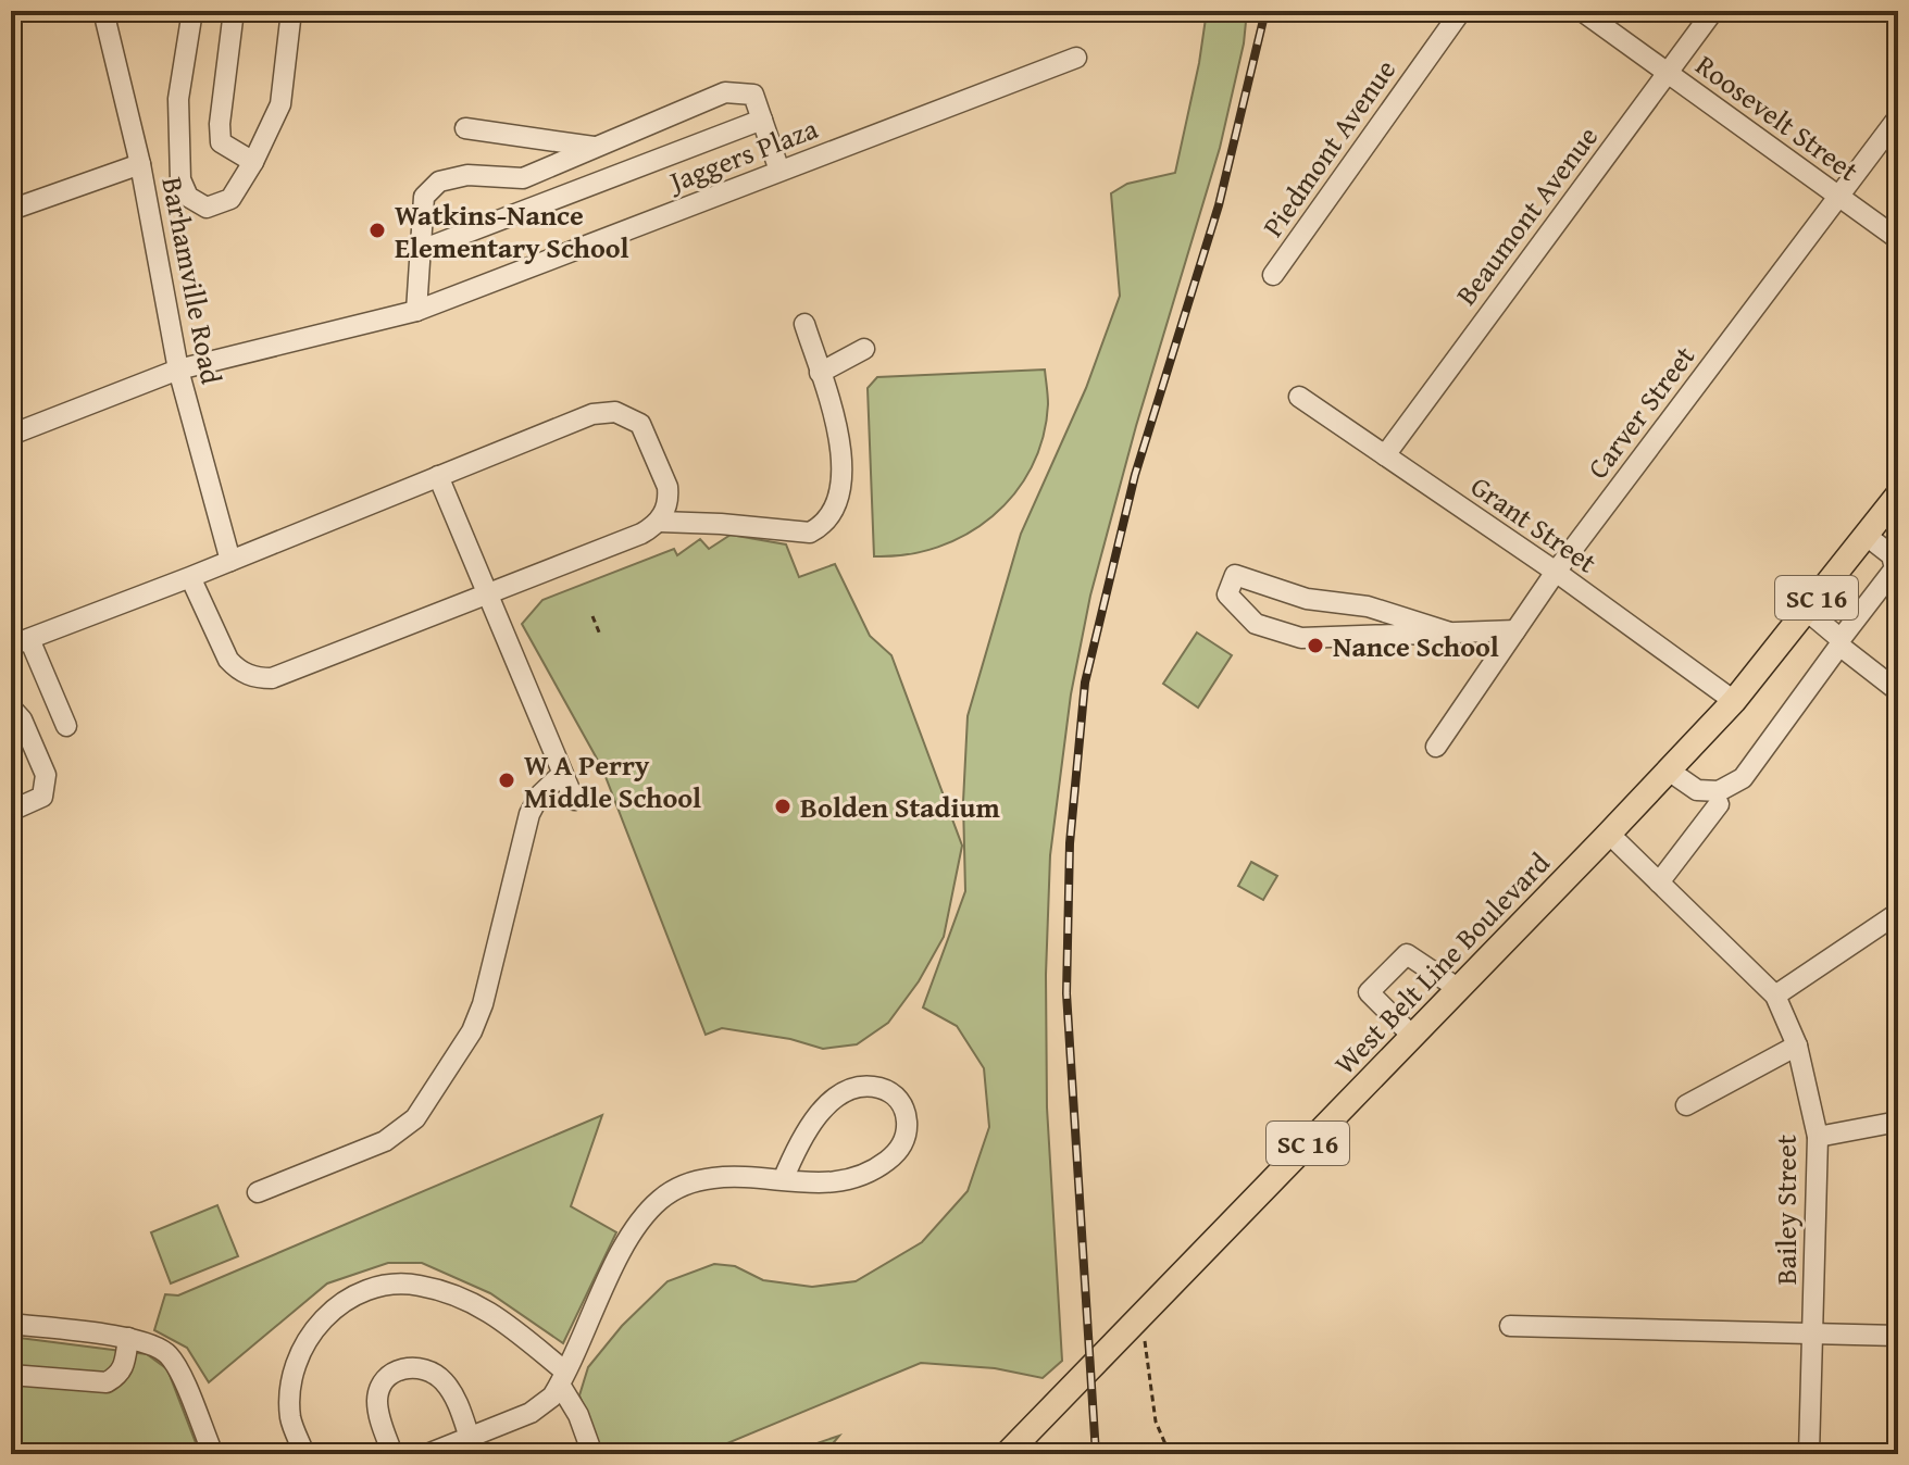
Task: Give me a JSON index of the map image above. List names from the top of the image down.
{
  "streets": {
    "main road": ["SC 16", "West Belt Line Boulevard"],
    "street": [
      "Roosevelt Street",
      "Piedmont Avenue",
      "Jaggers Plaza",
      "Beaumont Avenue",
      "Barhamville Road",
      "Carver Street",
      "Grant Street",
      "Bailey Street"
    ]
  },
  "crossings": [
    ["Roosevelt Street", "Beaumont Avenue"],
    ["Roosevelt Street", "Carver Street"],
    ["Jaggers Plaza", "Barhamville Road"],
    ["Beaumont Avenue", "Grant Street"],
    ["Carver Street", "Grant Street"],
    ["Grant Street", "West Belt Line Boulevard"],
    ["West Belt Line Boulevard", "Bailey Street"]
  ],
  "places": [
    "Watkins-Nance Elementary School",
    "Nance School",
    "W A Perry Middle School",
    "Bolden Stadium"
  ]
}
